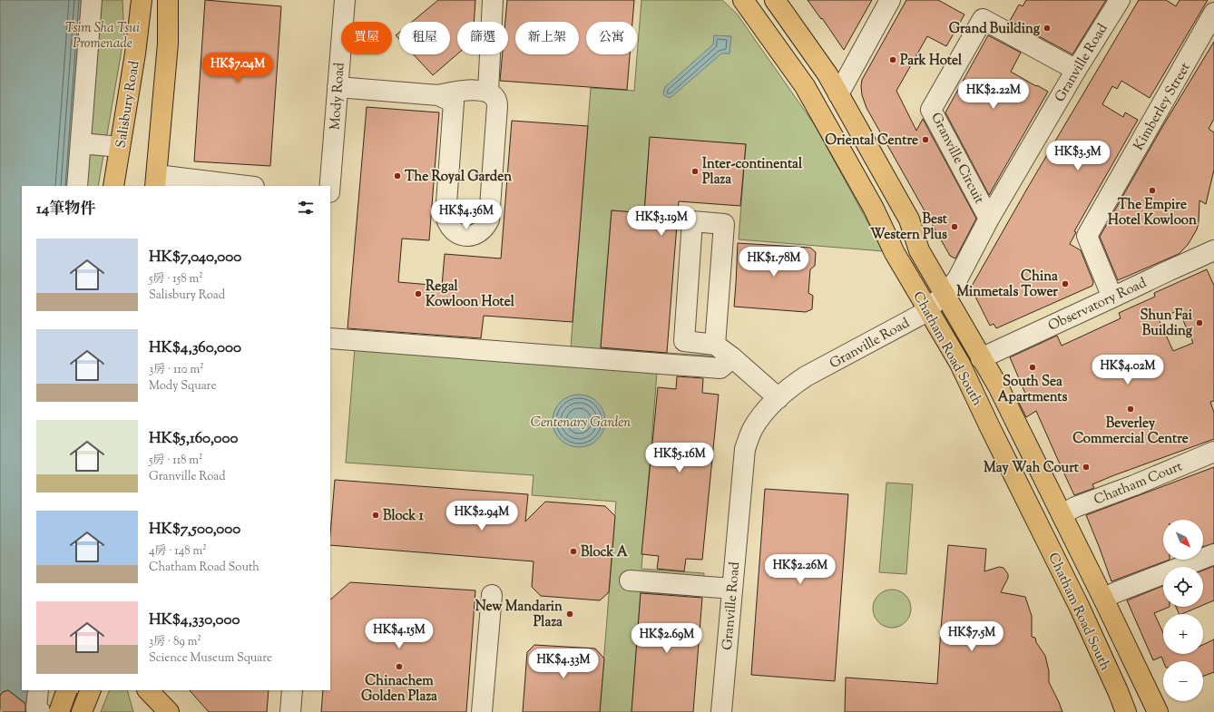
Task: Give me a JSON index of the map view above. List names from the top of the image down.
{
  "streets": {
    "main road": ["Salisbury Road", "Chatham Road South"],
    "street": [
      "Granville Road",
      "Mody Road",
      "Kimberley Street",
      "Granville Circuit",
      "Observatory Road",
      "Chatham Court"
    ]
  },
  "crossings": [
    ["Granville Road", "Granville Circuit"],
    ["Granville Road", "Chatham Road South"],
    ["Kimberley Street", "Observatory Road"],
    ["Observatory Road", "Chatham Road South"],
    ["Chatham Road South", "Chatham Court"]
  ],
  "parks": ["Tsim Sha Tsui Promenade", "Centenary Garden"],
  "places": [
    "Grand Building",
    "Park Hotel",
    "Oriental Centre",
    "Inter-continental Plaza",
    "The Royal Garden",
    "The Empire Hotel Kowloon",
    "Best Western Plus",
    "China Minmetals Tower",
    "Regal Kowloon Hotel",
    "Shun Fai Building",
    "South Sea Apartments",
    "Beverley Commercial Centre",
    "May Wah Court",
    "Block 1",
    "Block A",
    "New Mandarin Plaza",
    "Chinachem Golden Plaza"
  ],
  "north": "bottom right",
  "page": {
    "chip": [
      "買屋",
      "租屋",
      "篩選",
      "新上架",
      "公寓"
    ],
    "price": [
      "HK$7.04M",
      "HK$2.22M",
      "HK$3.5M",
      "HK$4.36M",
      "HK$3.19M",
      "HK$1.78M",
      "HK$4.02M",
      "HK$5.16M",
      "HK$2.94M",
      "HK$2.26M",
      "HK$4.15M",
      "HK$7.5M",
      "HK$2.69M",
      "HK$4.33M"
    ],
    "heading": "14筆物件",
    "list": [
      {
        "name": "HK$7,040,000",
        "note": "5房 · 158 m² · Salisbury Road"
      },
      {
        "name": "HK$4,360,000",
        "note": "3房 · 110 m² · Mody Square"
      },
      {
        "name": "HK$5,160,000",
        "note": "5房 · 118 m² · Granville Road"
      },
      {
        "name": "HK$7,500,000",
        "note": "4房 · 148 m² · Chatham Road South"
      },
      {
        "name": "HK$4,330,000",
        "note": "3房 · 89 m² · Science Museum Square"
      }
    ],
    "map_buttons": ["+", "−"]
  }
}
